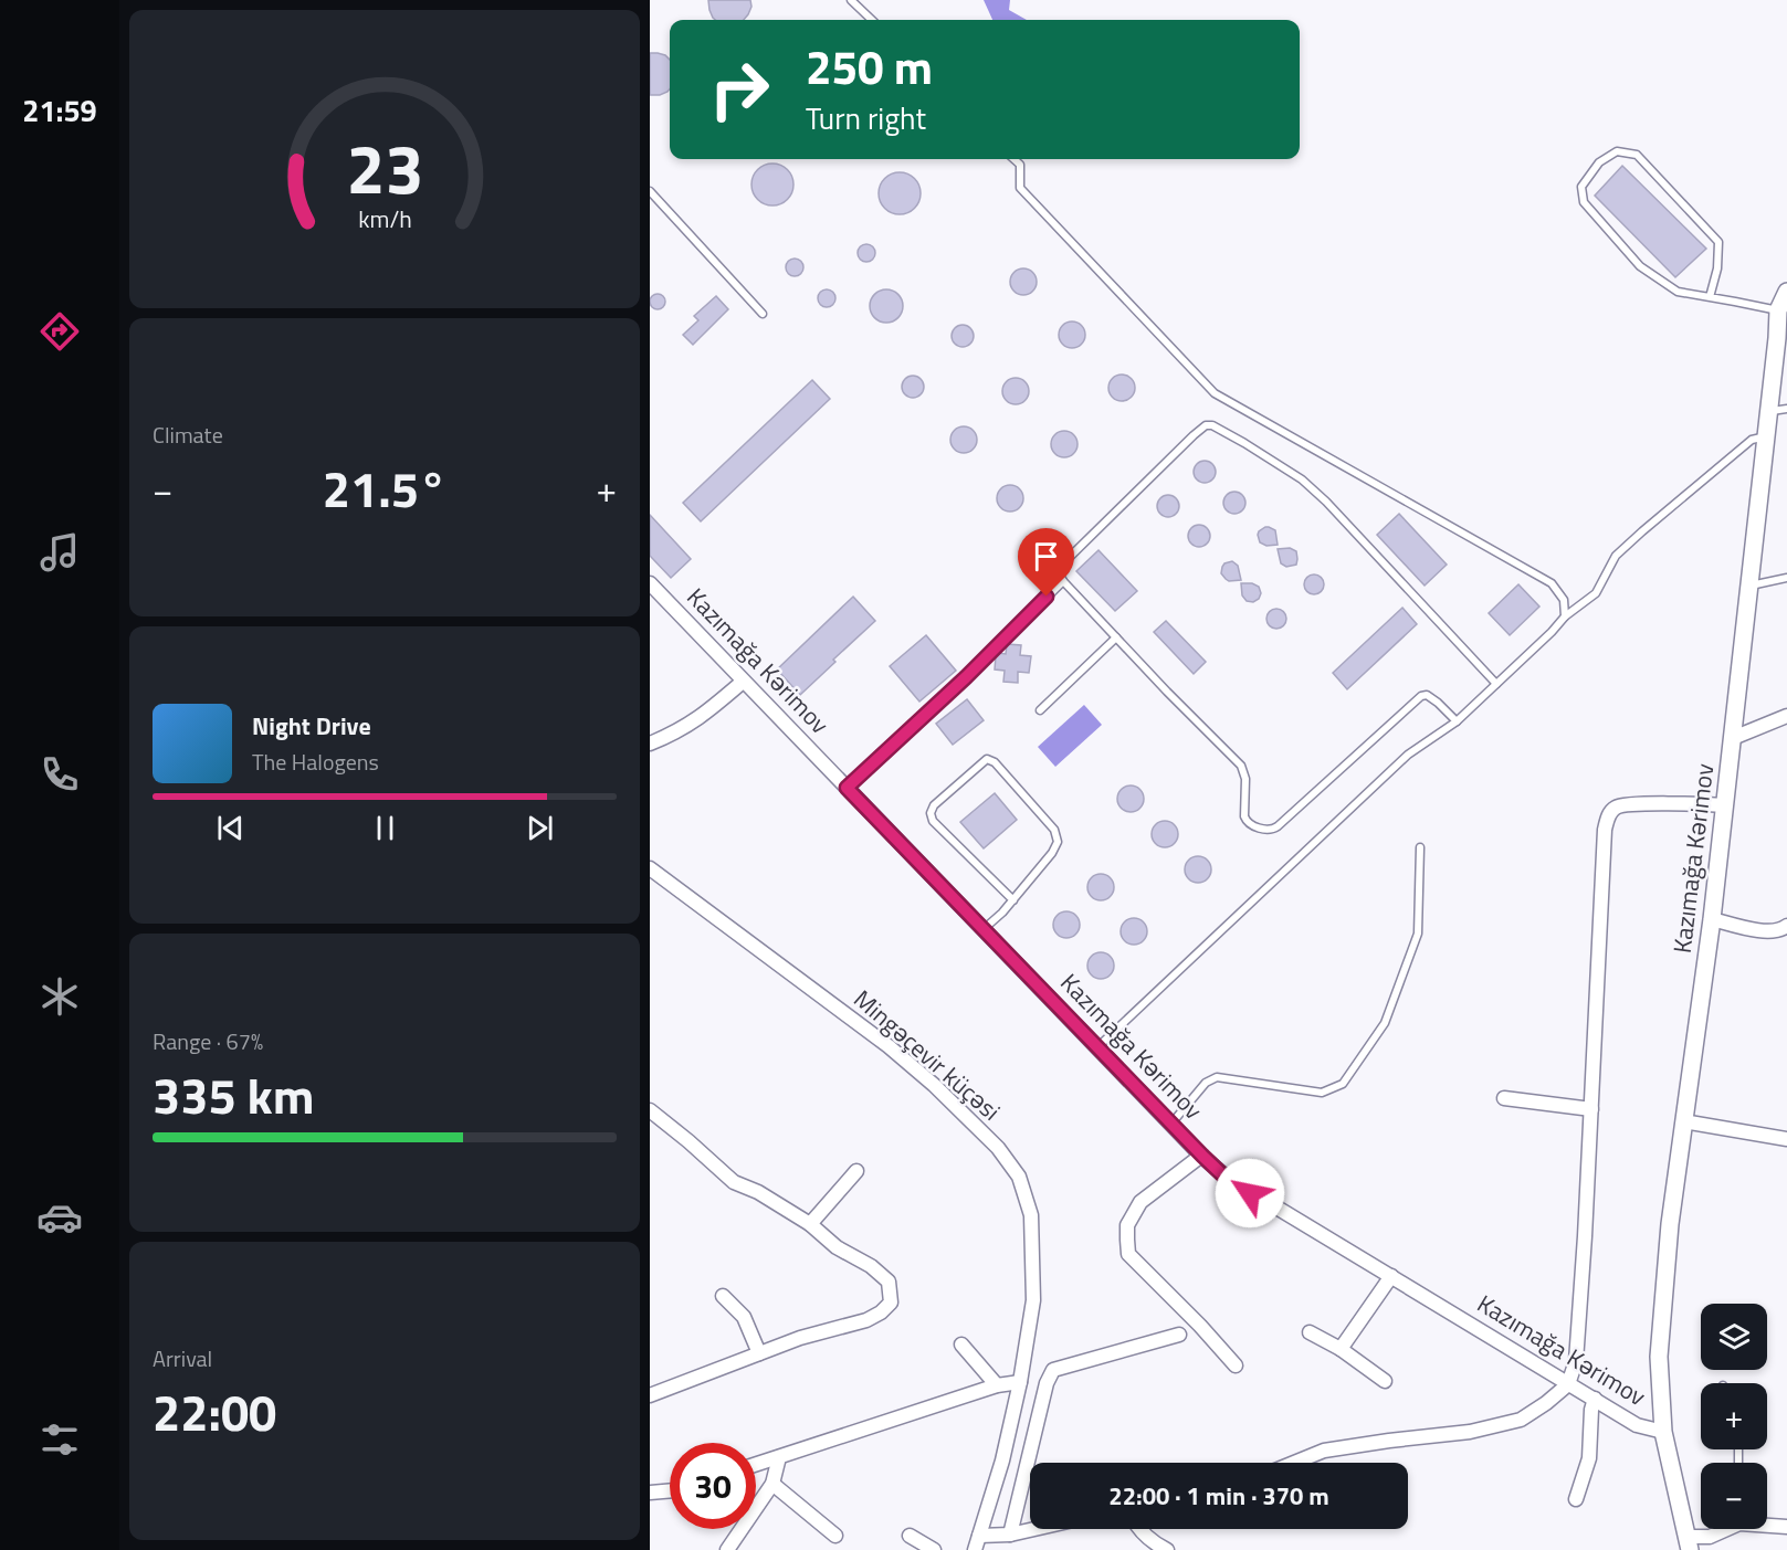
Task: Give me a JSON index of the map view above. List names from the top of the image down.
{
  "streets": {
    "street": ["Kazımağa Kərimov", "Mingəçevir küçəsi"]
  },
  "page": {
    "tabs": "21:59",
    "turn": ["250 m", "Turn right"],
    "tile": [
      "Climate",
      ["Range · 67%", "335 km"],
      ["Arrival", "22:00"]
    ],
    "heat": ["−", "21.5°", "+"],
    "song": ["Night Drive", "The Halogens"],
    "map_buttons": ["+", "−"],
    "limit": "30",
    "trip": "22:00 · 1 min · 370 m",
    "gauge": ["23", "km/h"]
  }
}
